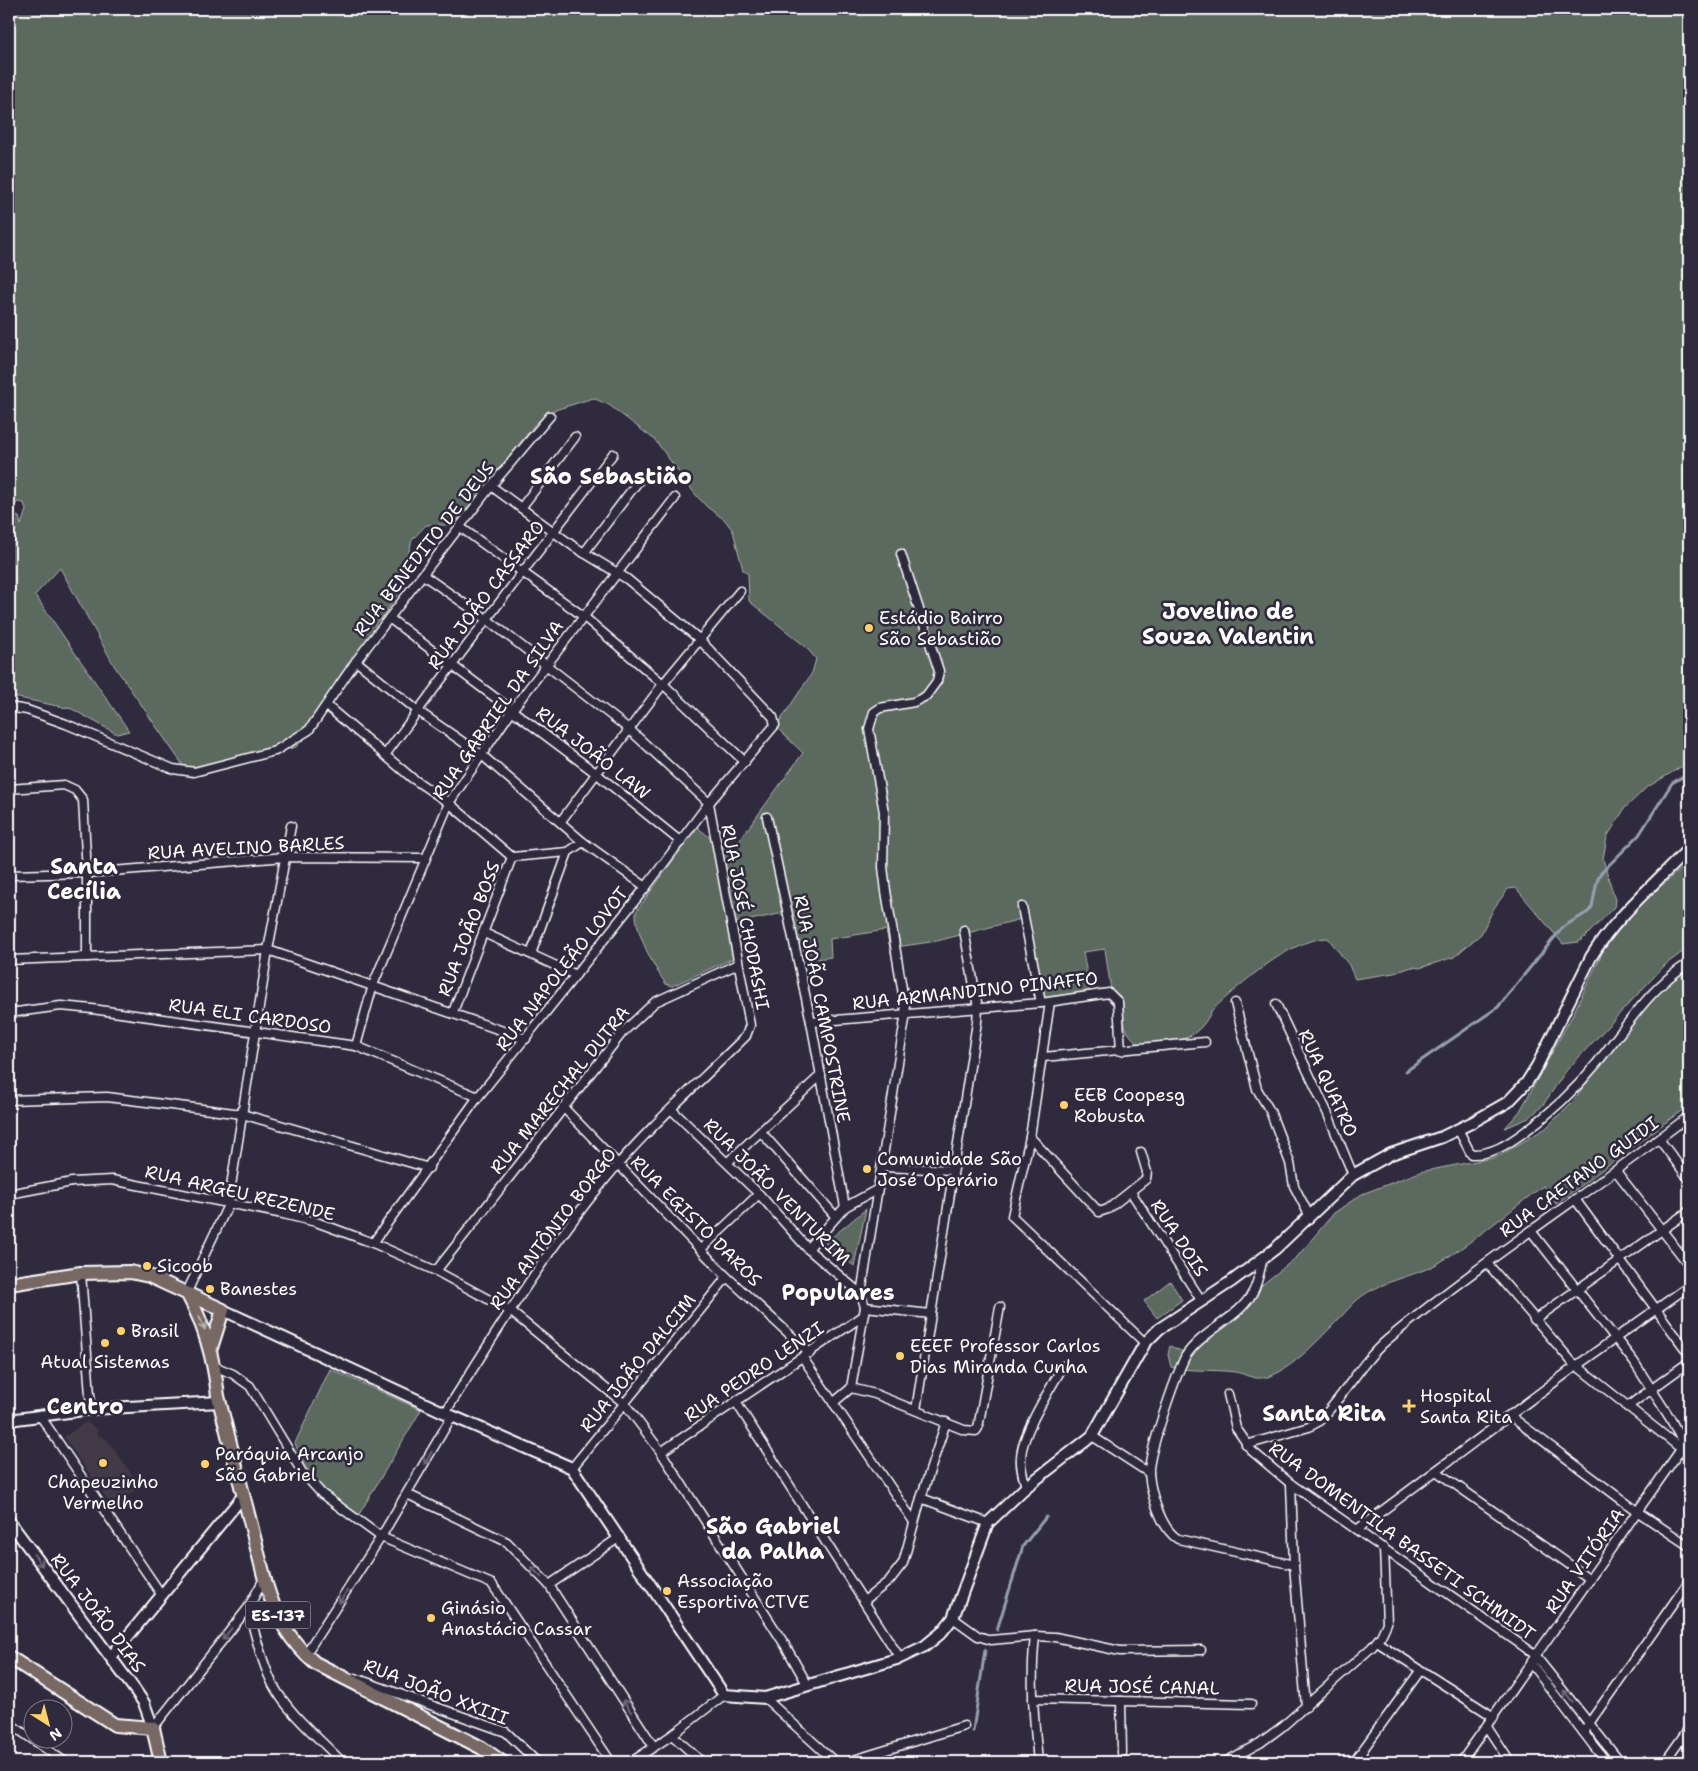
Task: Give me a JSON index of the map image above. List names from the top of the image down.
{
  "streets": {
    "main road": ["ES-137"],
    "street": [
      "RUA BENEDITO DE DEUS",
      "RUA JOÃO CASSARO",
      "RUA GABRIEL DA SILVA",
      "RUA JOÃO LAW",
      "RUA AVELINO BARLES",
      "RUA JOSÉ CHODASHI",
      "RUA JOÃO BOSS",
      "RUA NAPOLEÃO LOVOT",
      "RUA ARMANDINO PINAFFO",
      "RUA JOÃO CAMPOSTRINE",
      "RUA ELI CARDOSO",
      "RUA QUATRO",
      "RUA MARECHAL DUTRA",
      "RUA CAETANO GUIDI",
      "RUA JOÃO VENTURIM",
      "RUA ARGEU REZENDE",
      "RUA EGISTO DAROS",
      "RUA ANTÔNIO BORGO",
      "RUA DOIS",
      "RUA JOÃO DALCIM",
      "RUA PEDRO LENZI",
      "RUA DOMENTILA BASSETI SCHMIDT",
      "RUA VITÓRIA",
      "RUA JOÃO DIAS",
      "RUA JOSÉ CANAL",
      "RUA JOÃO XXIII"
    ]
  },
  "crossings": [
    ["RUA BENEDITO DE DEUS", "RUA JOÃO LAW"],
    ["RUA JOÃO CASSARO", "RUA JOÃO LAW"],
    ["RUA GABRIEL DA SILVA", "RUA JOÃO LAW"],
    ["RUA GABRIEL DA SILVA", "RUA AVELINO BARLES"],
    ["RUA GABRIEL DA SILVA", "RUA ELI CARDOSO"],
    ["RUA JOÃO LAW", "RUA NAPOLEÃO LOVOT"],
    ["RUA JOSÉ CHODASHI", "RUA NAPOLEÃO LOVOT"],
    ["RUA JOSÉ CHODASHI", "RUA MARECHAL DUTRA"],
    ["RUA JOSÉ CHODASHI", "RUA ANTÔNIO BORGO"],
    ["RUA NAPOLEÃO LOVOT", "RUA ELI CARDOSO"],
    ["RUA NAPOLEÃO LOVOT", "RUA ARGEU REZENDE"],
    ["RUA ARMANDINO PINAFFO", "RUA JOÃO CAMPOSTRINE"],
    ["RUA MARECHAL DUTRA", "RUA ARGEU REZENDE"],
    ["RUA MARECHAL DUTRA", "RUA EGISTO DAROS"],
    ["RUA CAETANO GUIDI", "RUA DOMENTILA BASSETI SCHMIDT"],
    ["RUA JOÃO VENTURIM", "RUA ANTÔNIO BORGO"],
    ["RUA ARGEU REZENDE", "RUA ANTÔNIO BORGO"],
    ["RUA ARGEU REZENDE", "RUA JOÃO DALCIM"],
    ["RUA ARGEU REZENDE", "RUA PEDRO LENZI"],
    ["RUA EGISTO DAROS", "RUA ANTÔNIO BORGO"],
    ["RUA EGISTO DAROS", "RUA JOÃO DALCIM"],
    ["RUA EGISTO DAROS", "RUA PEDRO LENZI"],
    ["RUA ANTÔNIO BORGO", "ES-137"],
    ["RUA ANTÔNIO BORGO", "RUA JOÃO XXIII"],
    ["RUA DOMENTILA BASSETI SCHMIDT", "RUA VITÓRIA"],
    ["ES-137", "RUA JOÃO XXIII"]
  ],
  "districts": [
    "São Sebastião",
    "Jovelino de Souza Valentin",
    "Santa Cecília",
    "Populares",
    "Centro",
    "Santa Rita",
    "São Gabriel da Palha"
  ],
  "places": {
    "other": [
      "Estádio Bairro São Sebastião",
      "EEB Coopesg Robusta",
      "Comunidade São José Operário",
      "Sicoob",
      "Banestes",
      "Brasil",
      "Atual Sistemas",
      "EEEF Professor Carlos Dias Miranda Cunha",
      "Chapeuzinho Vermelho",
      "Paróquia Arcanjo São Gabriel",
      "Associação Esportiva CTVE",
      "Ginásio Anastácio Cassar"
    ],
    "health": ["Hospital Santa Rita"]
  },
  "north": "bottom right"
}
